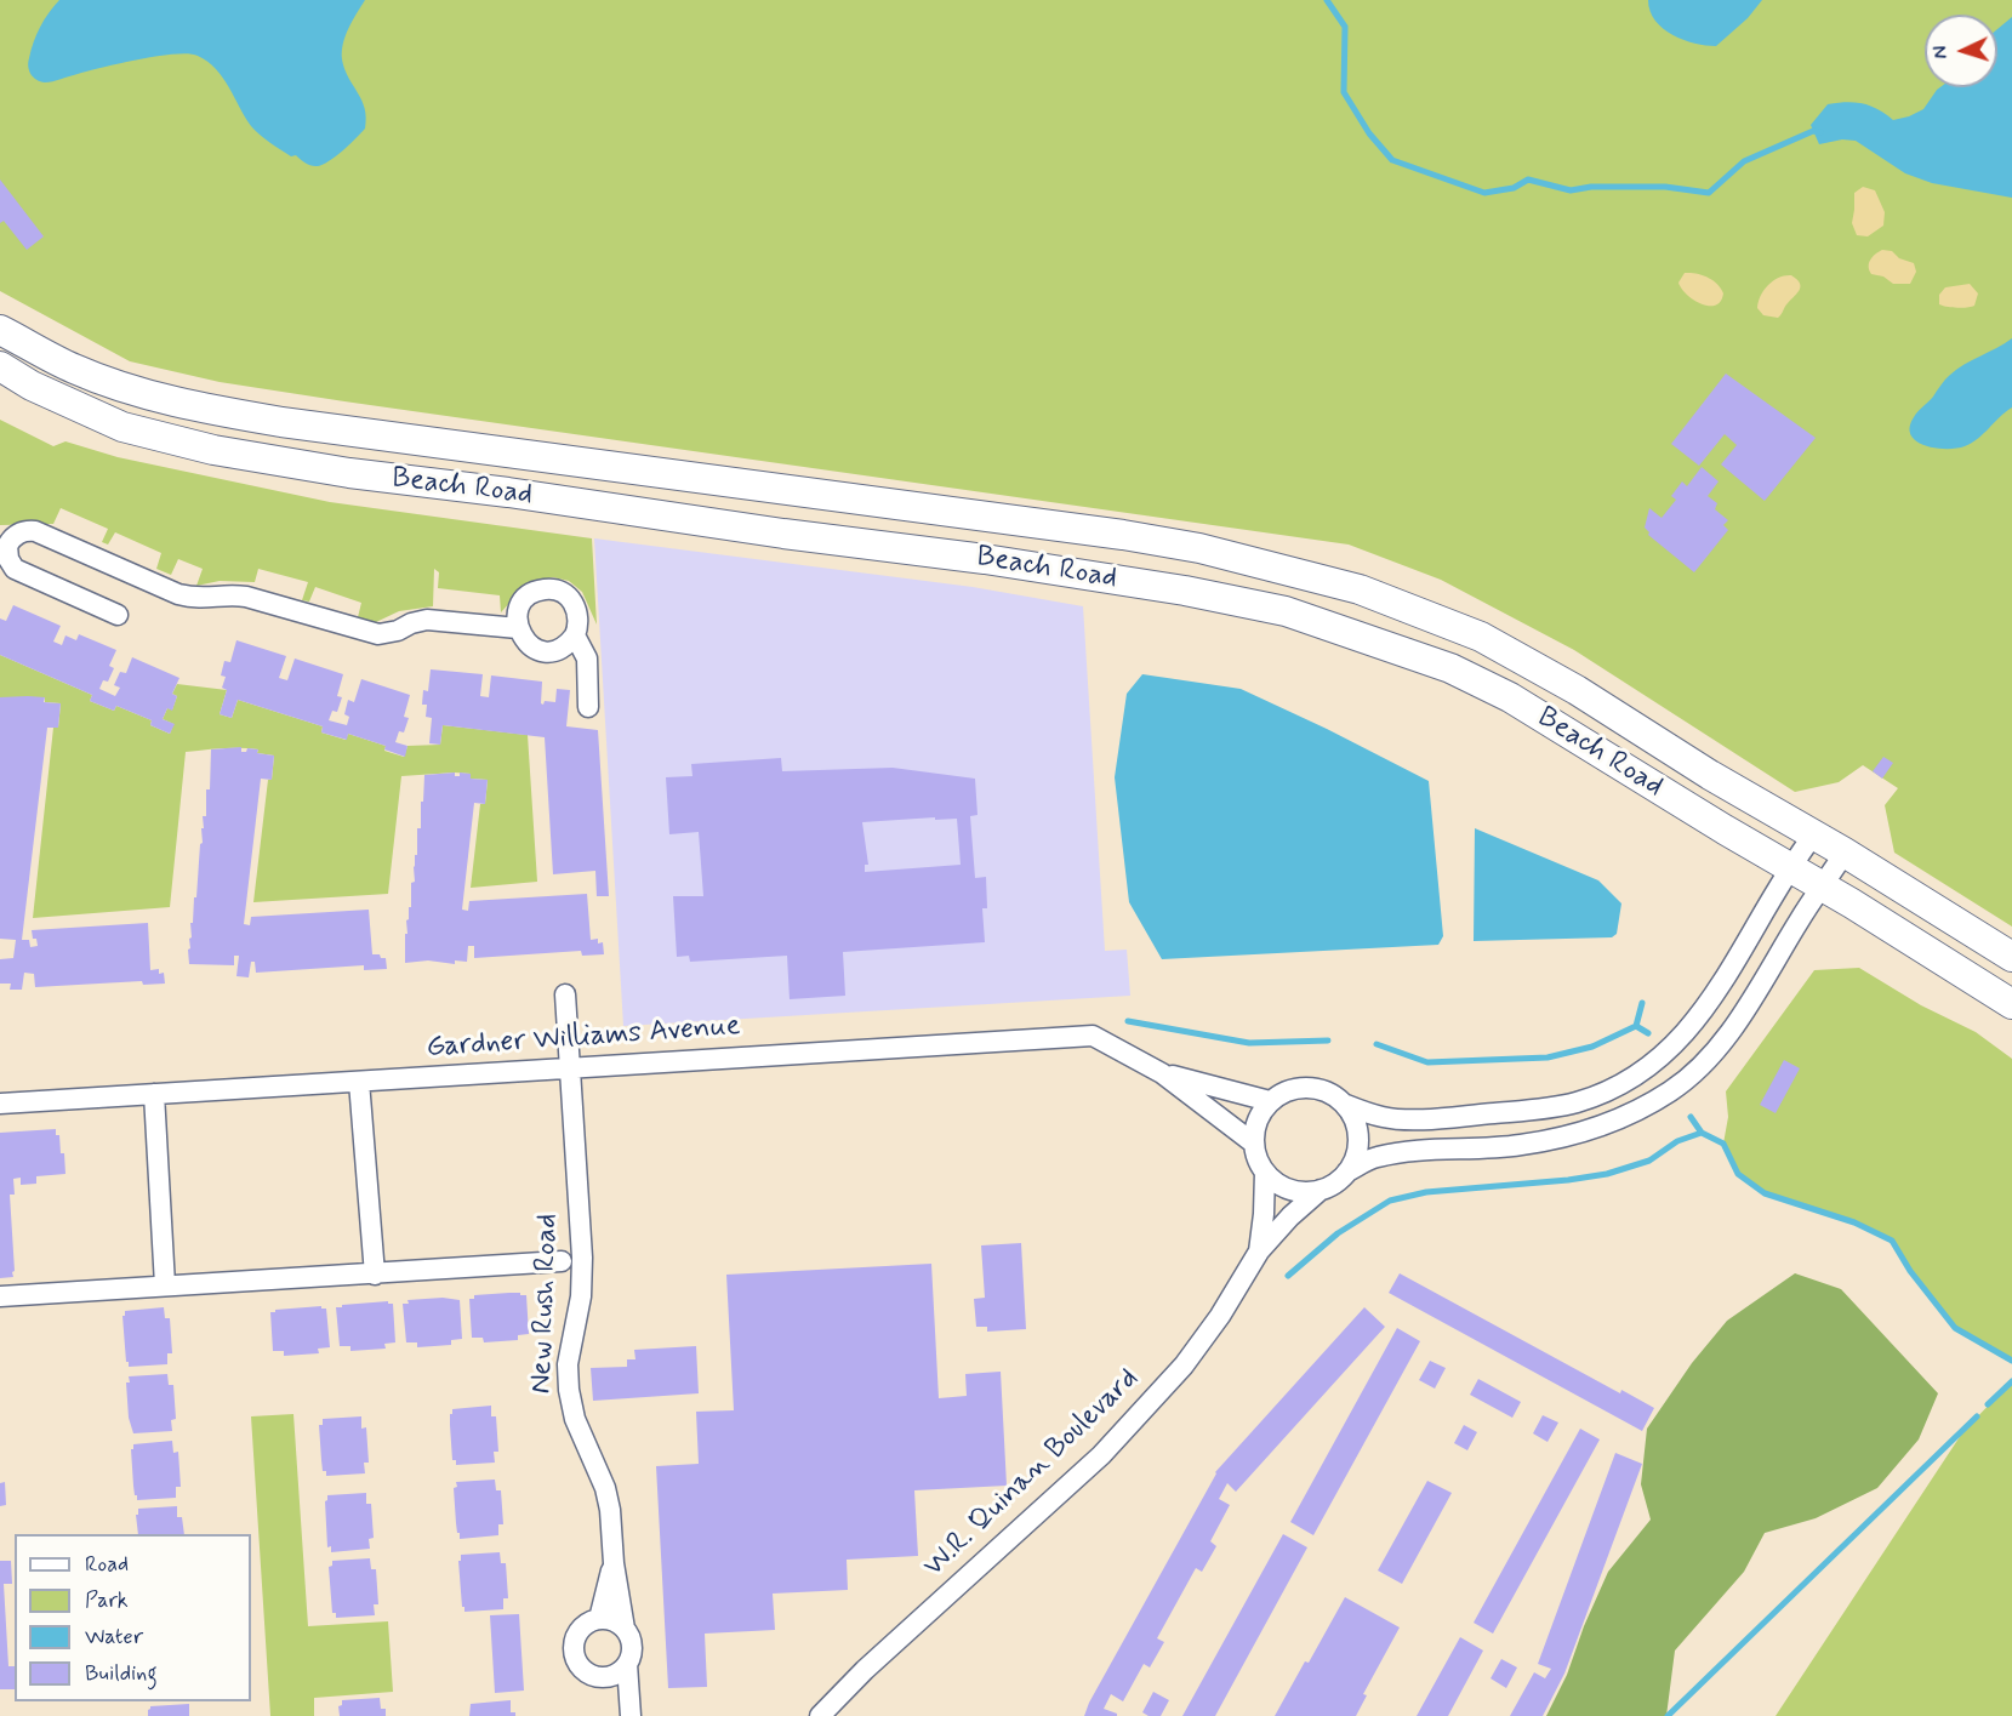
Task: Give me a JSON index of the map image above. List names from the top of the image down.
{
  "streets": {
    "main road": ["Beach Road"],
    "street": ["Gardner Williams Avenue", "New Rush Road", "W.R. Quinan Boulevard"]
  },
  "crossings": [
    ["Beach Road", "W.R. Quinan Boulevard"],
    ["Gardner Williams Avenue", "New Rush Road"],
    ["Gardner Williams Avenue", "W.R. Quinan Boulevard"]
  ],
  "legend": [
    "Road",
    "Park",
    "Water",
    "Building"
  ],
  "north": "left"
}
